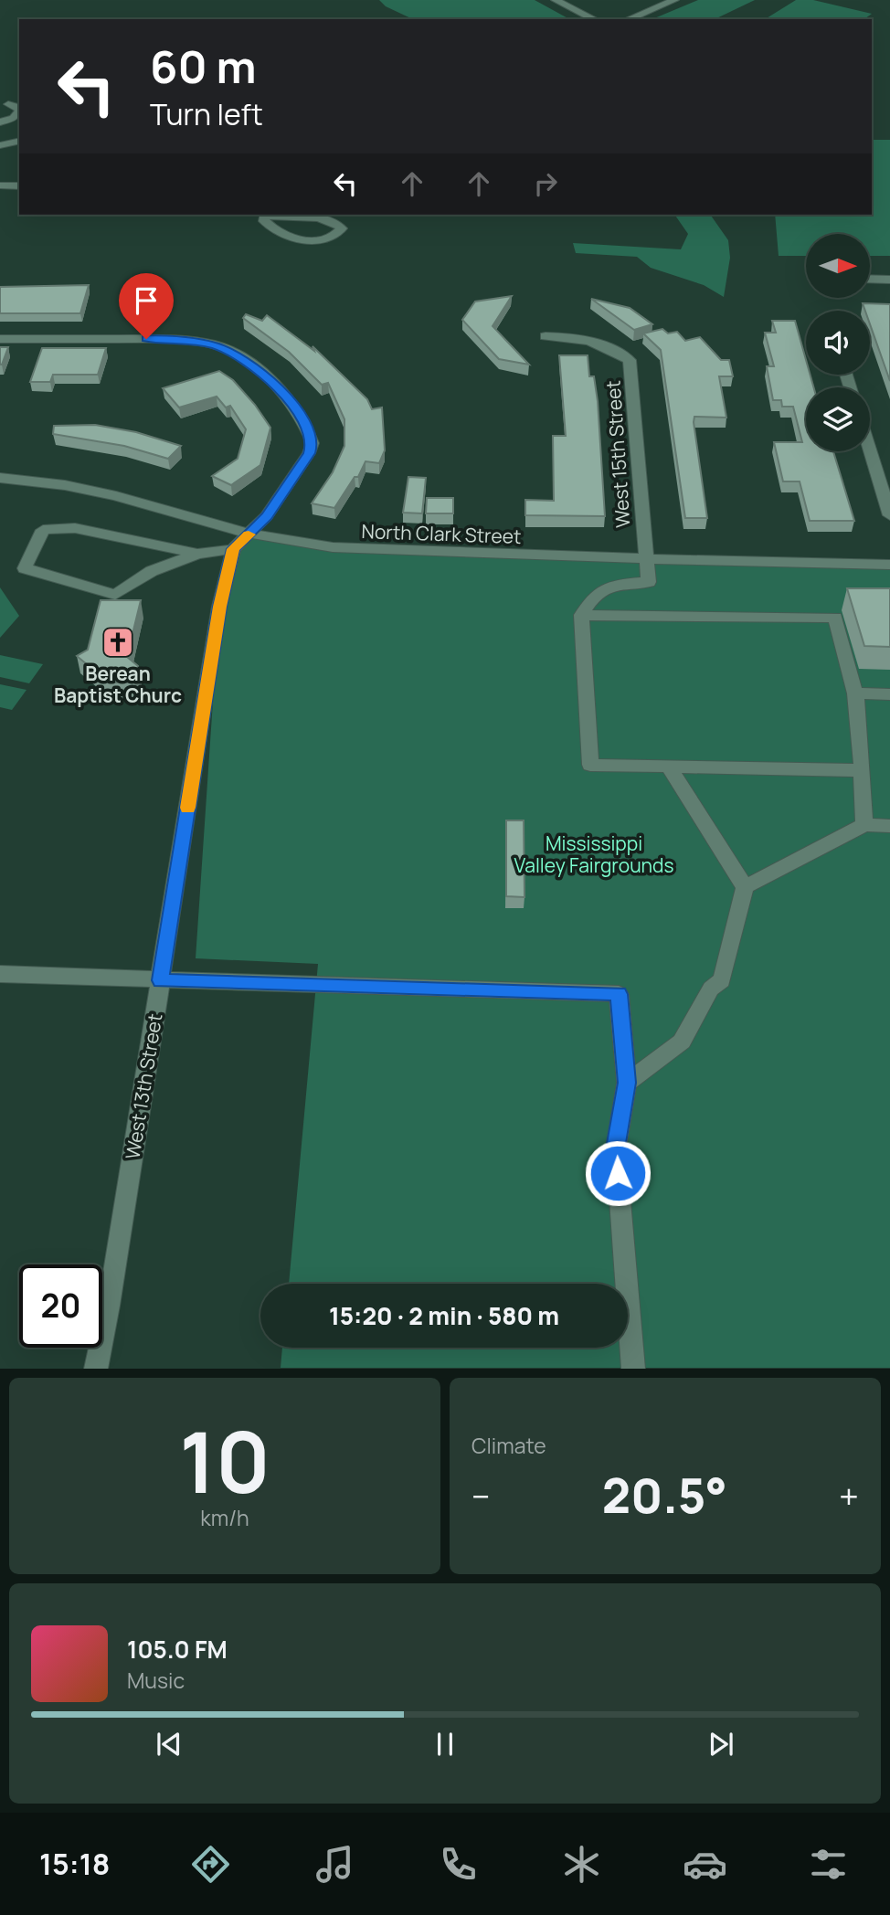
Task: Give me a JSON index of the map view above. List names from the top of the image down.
{
  "streets": {
    "street": ["West 15th Street", "North Clark Street", "West 13th Street"]
  },
  "crossings": [
    ["West 15th Street", "North Clark Street"]
  ],
  "parks": ["Mississippi Valley Fairgrounds"],
  "places": {
    "church": ["Berean Baptist Churc"]
  },
  "north": "right",
  "page": {
    "turn": ["60 m", "Turn left"],
    "limit": "20",
    "trip": "15:20 · 2 min · 580 m",
    "tile": [
      ["10", "km/h"],
      "Climate"
    ],
    "heat": ["−", "20.5°", "+"],
    "song": ["105.0 FM", "Music"],
    "tabs": "15:18"
  }
}
